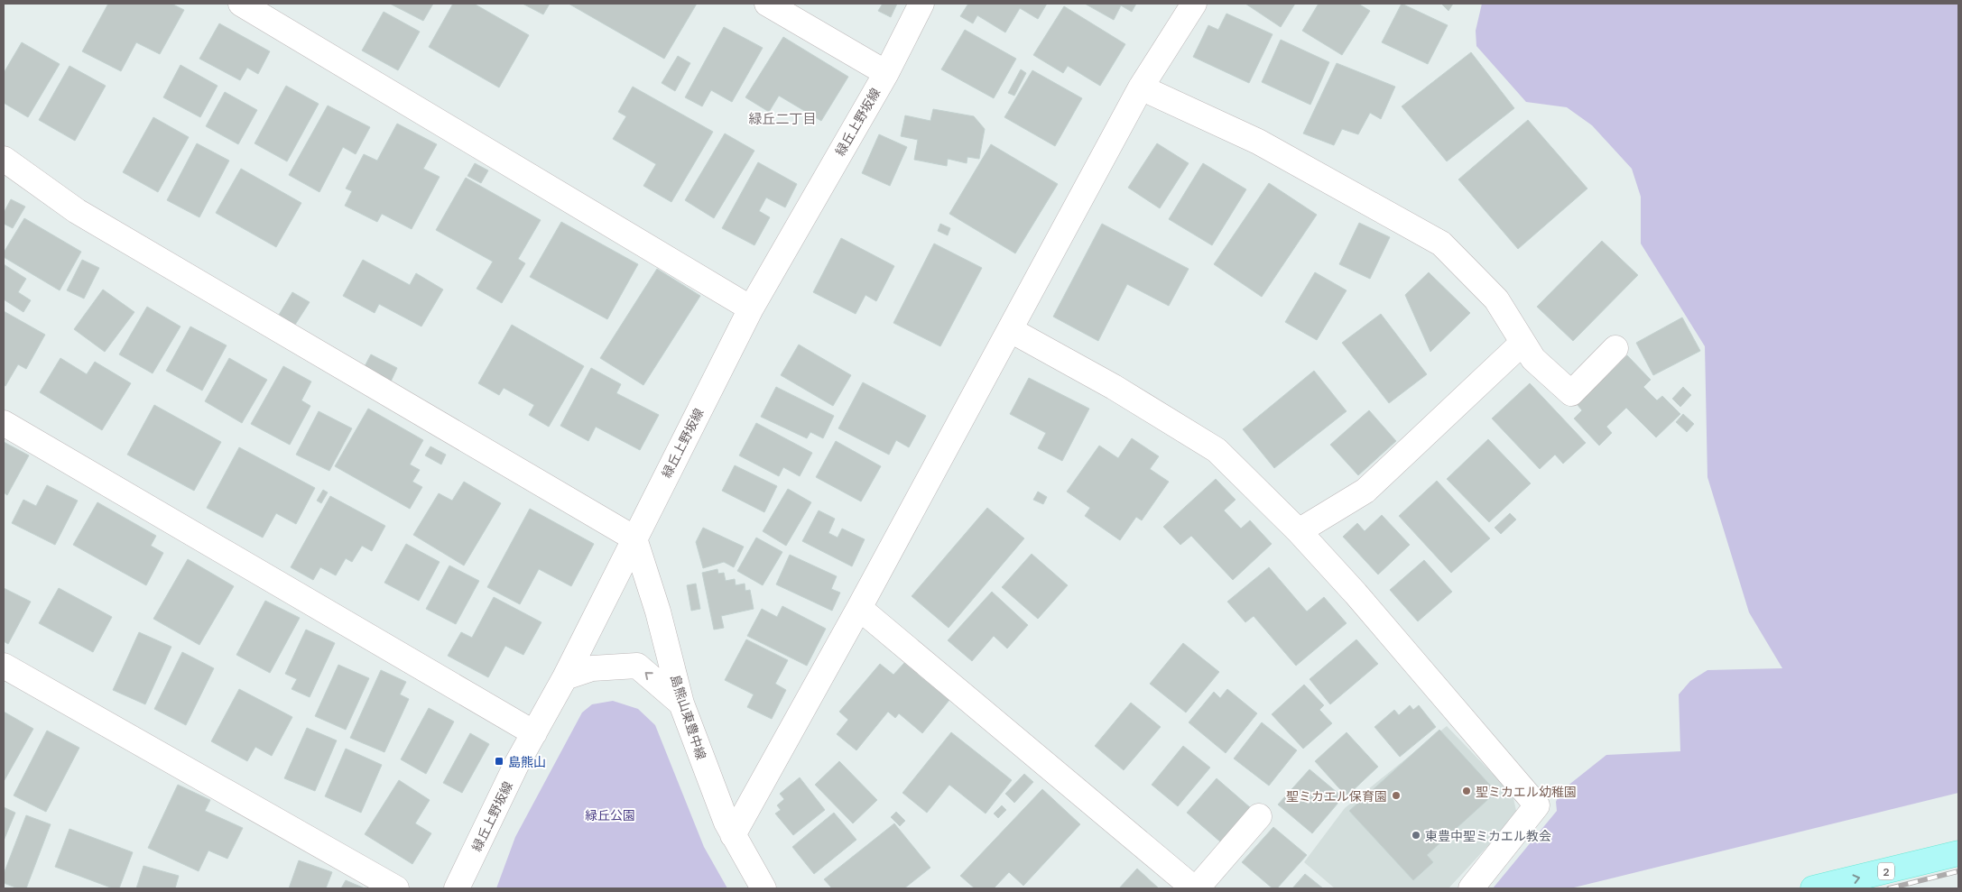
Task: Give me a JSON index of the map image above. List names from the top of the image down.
{
  "streets": {
    "main road": ["2"],
    "street": ["緑丘上野坂線", "島熊山東豊中線"]
  },
  "crossings": [
    ["緑丘上野坂線", "島熊山東豊中線"]
  ],
  "districts": ["緑丘二丁目"],
  "parks": ["緑丘公園"],
  "places": {
    "transit": ["島熊山"],
    "other": ["聖ミカエル幼稚園", "聖ミカエル保育園", "東豊中聖ミカエル教会"]
  }
}
